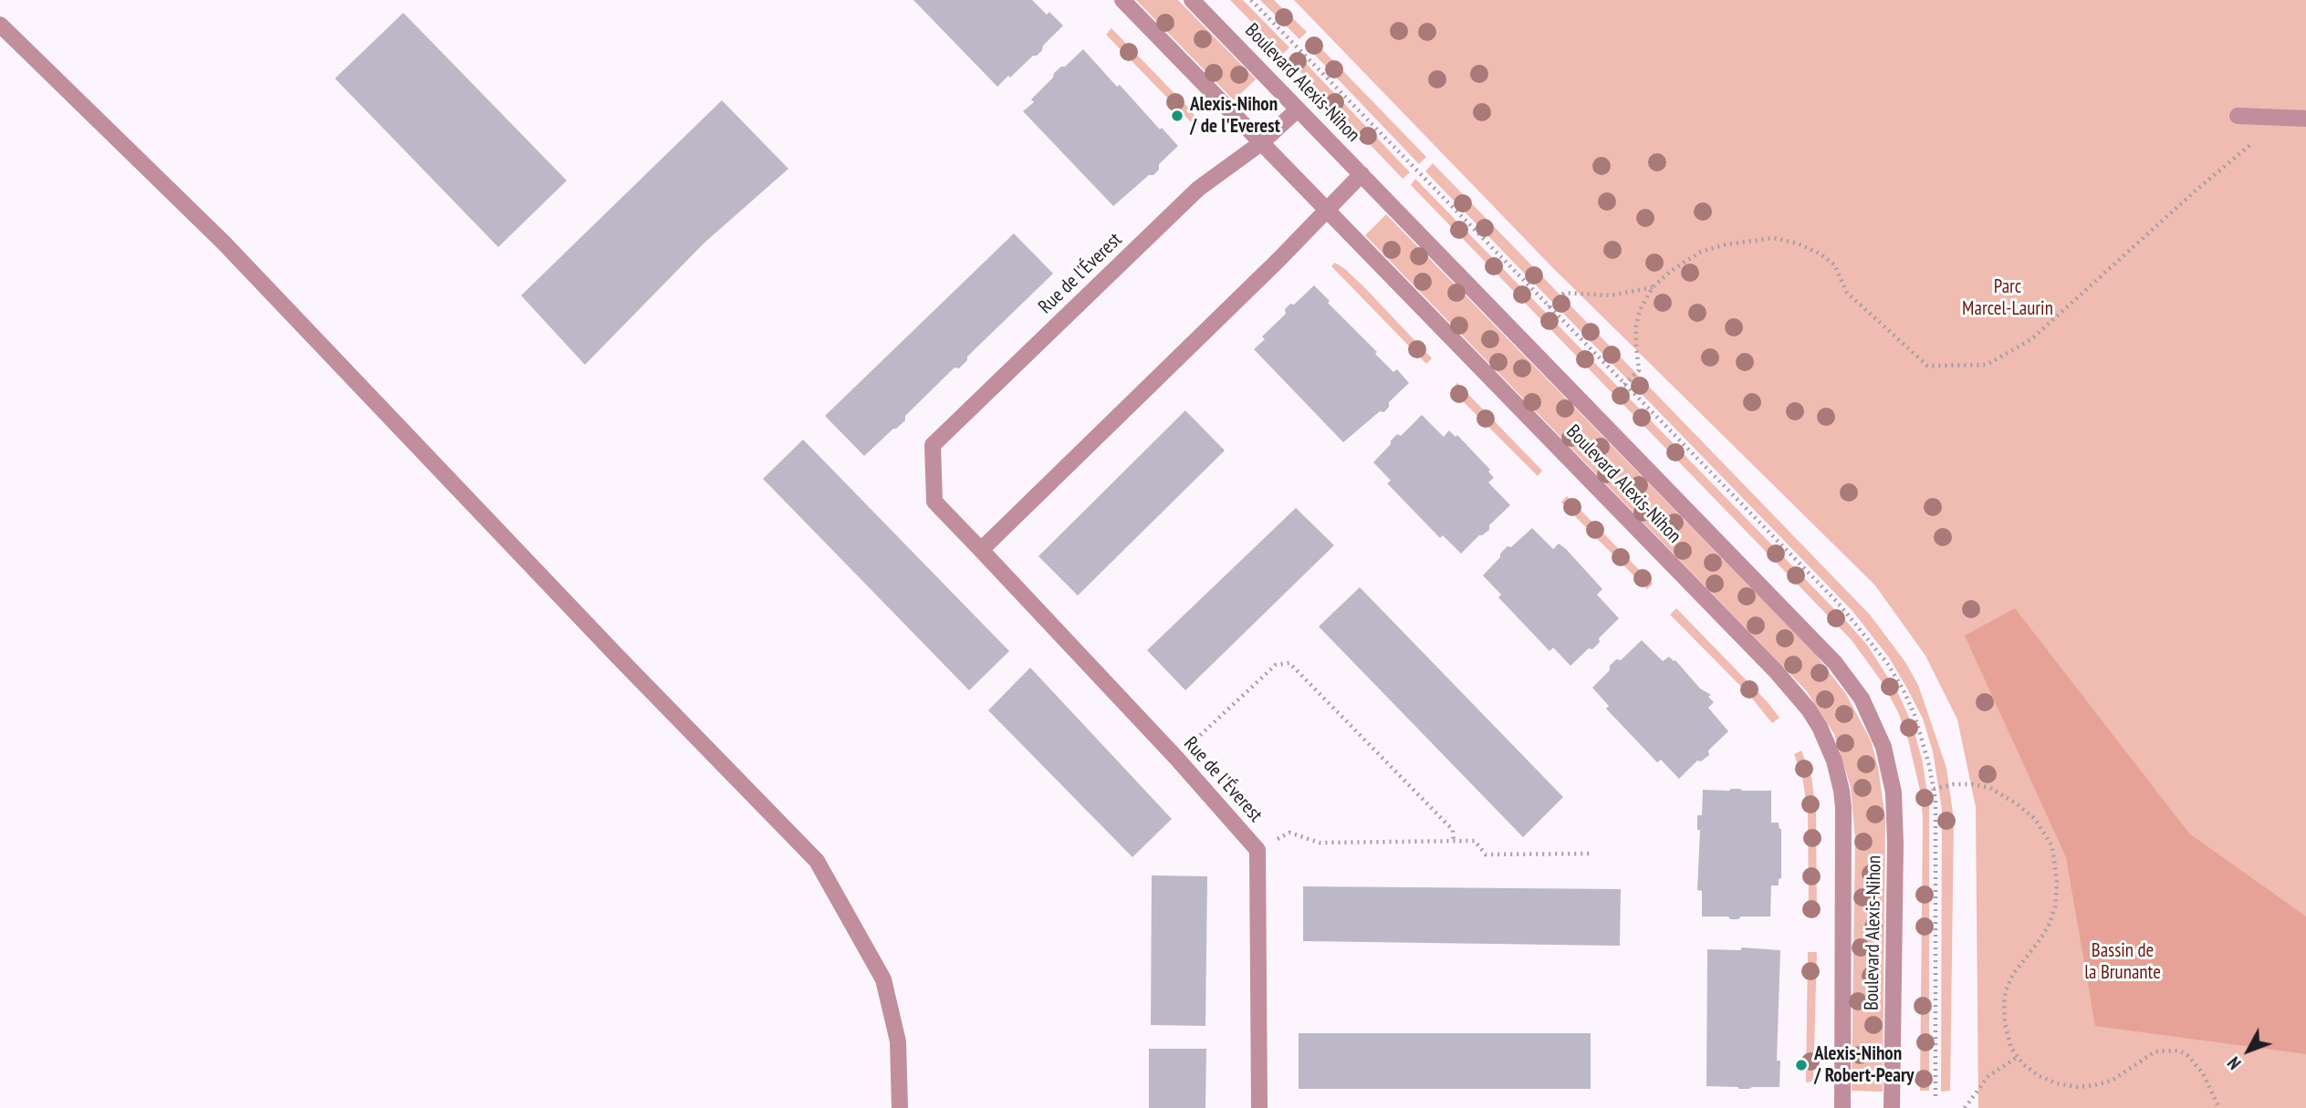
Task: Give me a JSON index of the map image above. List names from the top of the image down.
{
  "streets": {
    "street": ["Boulevard Alexis-Nihon", "Rue de l'Éverest"]
  },
  "crossings": [
    ["Boulevard Alexis-Nihon", "Rue de l'Éverest"]
  ],
  "parks": ["Parc Marcel-Laurin", "Bassin de la Brunante"],
  "places": ["Alexis-Nihon / de l'Everest", "Alexis-Nihon / Robert-Peary"],
  "north": "bottom left"
}
